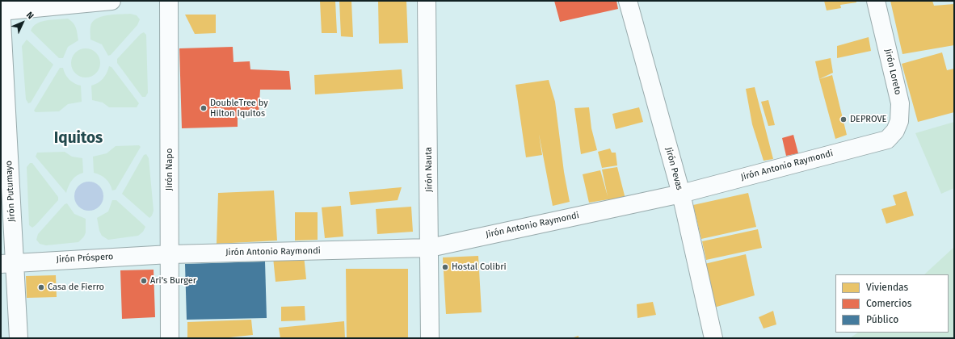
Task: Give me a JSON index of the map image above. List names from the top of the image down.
{
  "streets": {
    "street": [
      "Jirón Loreto",
      "Jirón Antonio Raymondi",
      "Jirón Pevas",
      "Jirón Napo",
      "Jirón Nauta",
      "Jirón Putumayo",
      "Jirón Próspero"
    ]
  },
  "crossings": [
    ["Jirón Loreto", "Jirón Antonio Raymondi"],
    ["Jirón Antonio Raymondi", "Jirón Pevas"],
    ["Jirón Antonio Raymondi", "Jirón Napo"],
    ["Jirón Antonio Raymondi", "Jirón Nauta"],
    ["Jirón Antonio Raymondi", "Jirón Próspero"],
    ["Jirón Napo", "Jirón Próspero"],
    ["Jirón Putumayo", "Jirón Próspero"]
  ],
  "districts": ["Iquitos"],
  "places": [
    "DoubleTree by Hilton Iquitos",
    "DEPROVE",
    "Hostal Colibri",
    "Ari's Burger",
    "Casa de Fierro"
  ],
  "legend": ["Viviendas", "Comercios", "Público"],
  "north": "top right"
}
